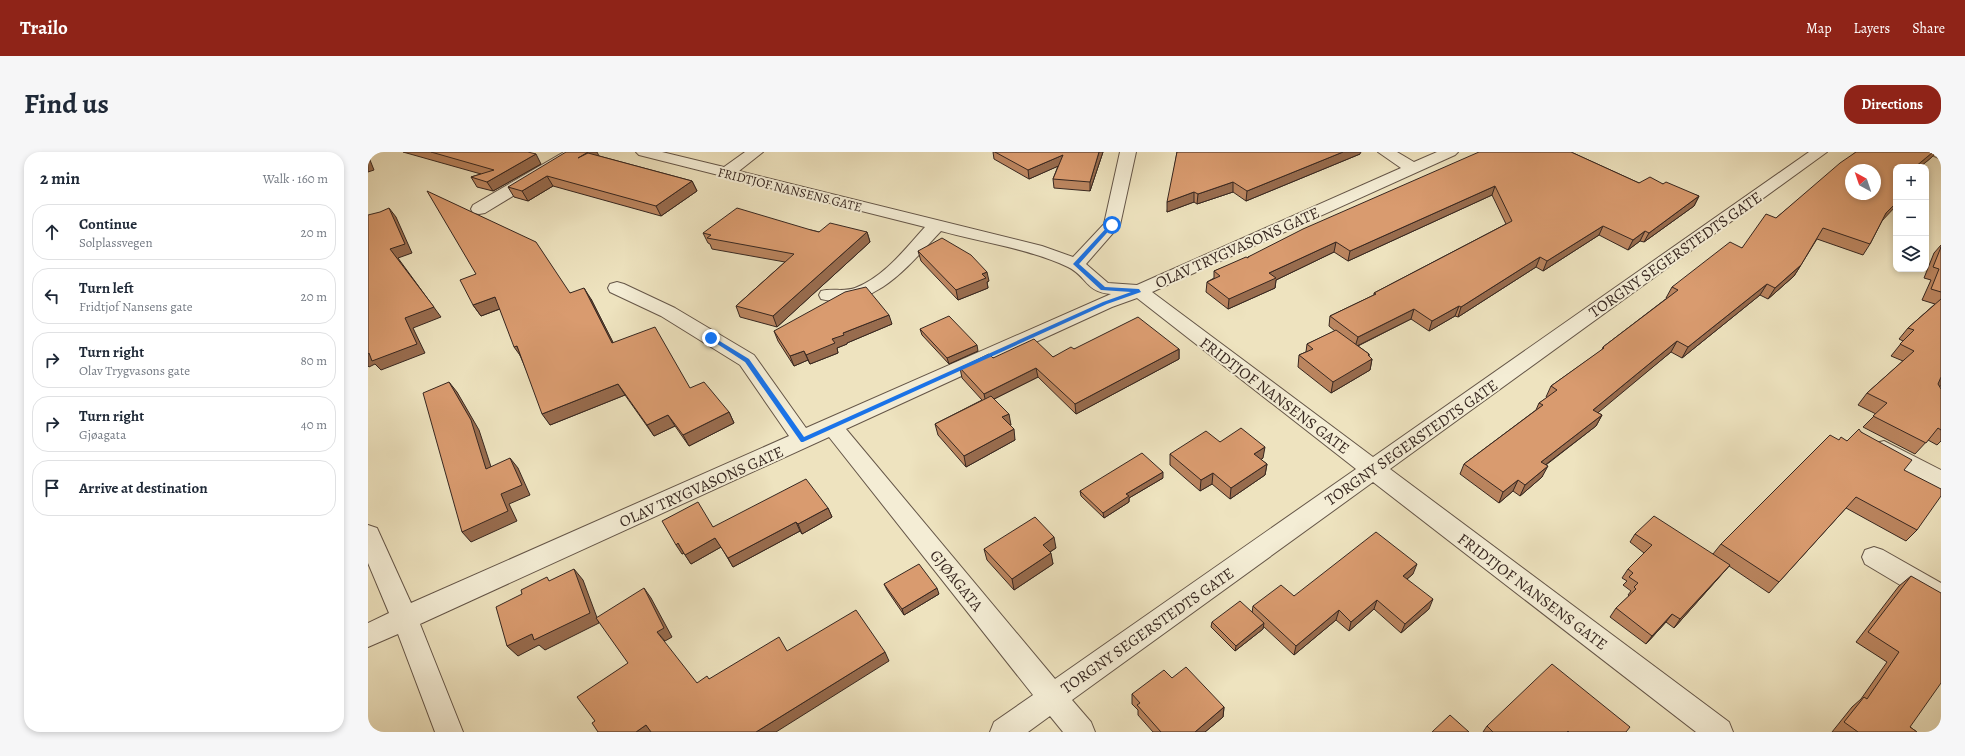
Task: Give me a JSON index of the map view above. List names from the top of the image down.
{
  "streets": {
    "street": [
      "FRIDTJOF NANSENS GATE",
      "OLAV TRYGVASONS GATE",
      "TORGNY SEGERSTEDTS GATE",
      "GJØAGATA"
    ]
  },
  "crossings": [
    ["FRIDTJOF NANSENS GATE", "OLAV TRYGVASONS GATE"],
    ["FRIDTJOF NANSENS GATE", "TORGNY SEGERSTEDTS GATE"],
    ["OLAV TRYGVASONS GATE", "GJØAGATA"],
    ["TORGNY SEGERSTEDTS GATE", "GJØAGATA"]
  ],
  "north": "top left",
  "page": {
    "header": "Trailo",
    "nav": ["Map", "Layers", "Share"],
    "title": "Find us",
    "buttons": "Directions",
    "heading": ["2 min", "Walk · 160 m"],
    "map_buttons": ["+", "−"],
    "list": [
      ["Continue", "Solplassvegen", "20 m"],
      ["Turn left", "Fridtjof Nansens gate", "20 m"],
      ["Turn right", "Olav Trygvasons gate", "80 m"],
      ["Turn right", "Gjøagata", "40 m"],
      "Arrive at destination"
    ]
  }
}
